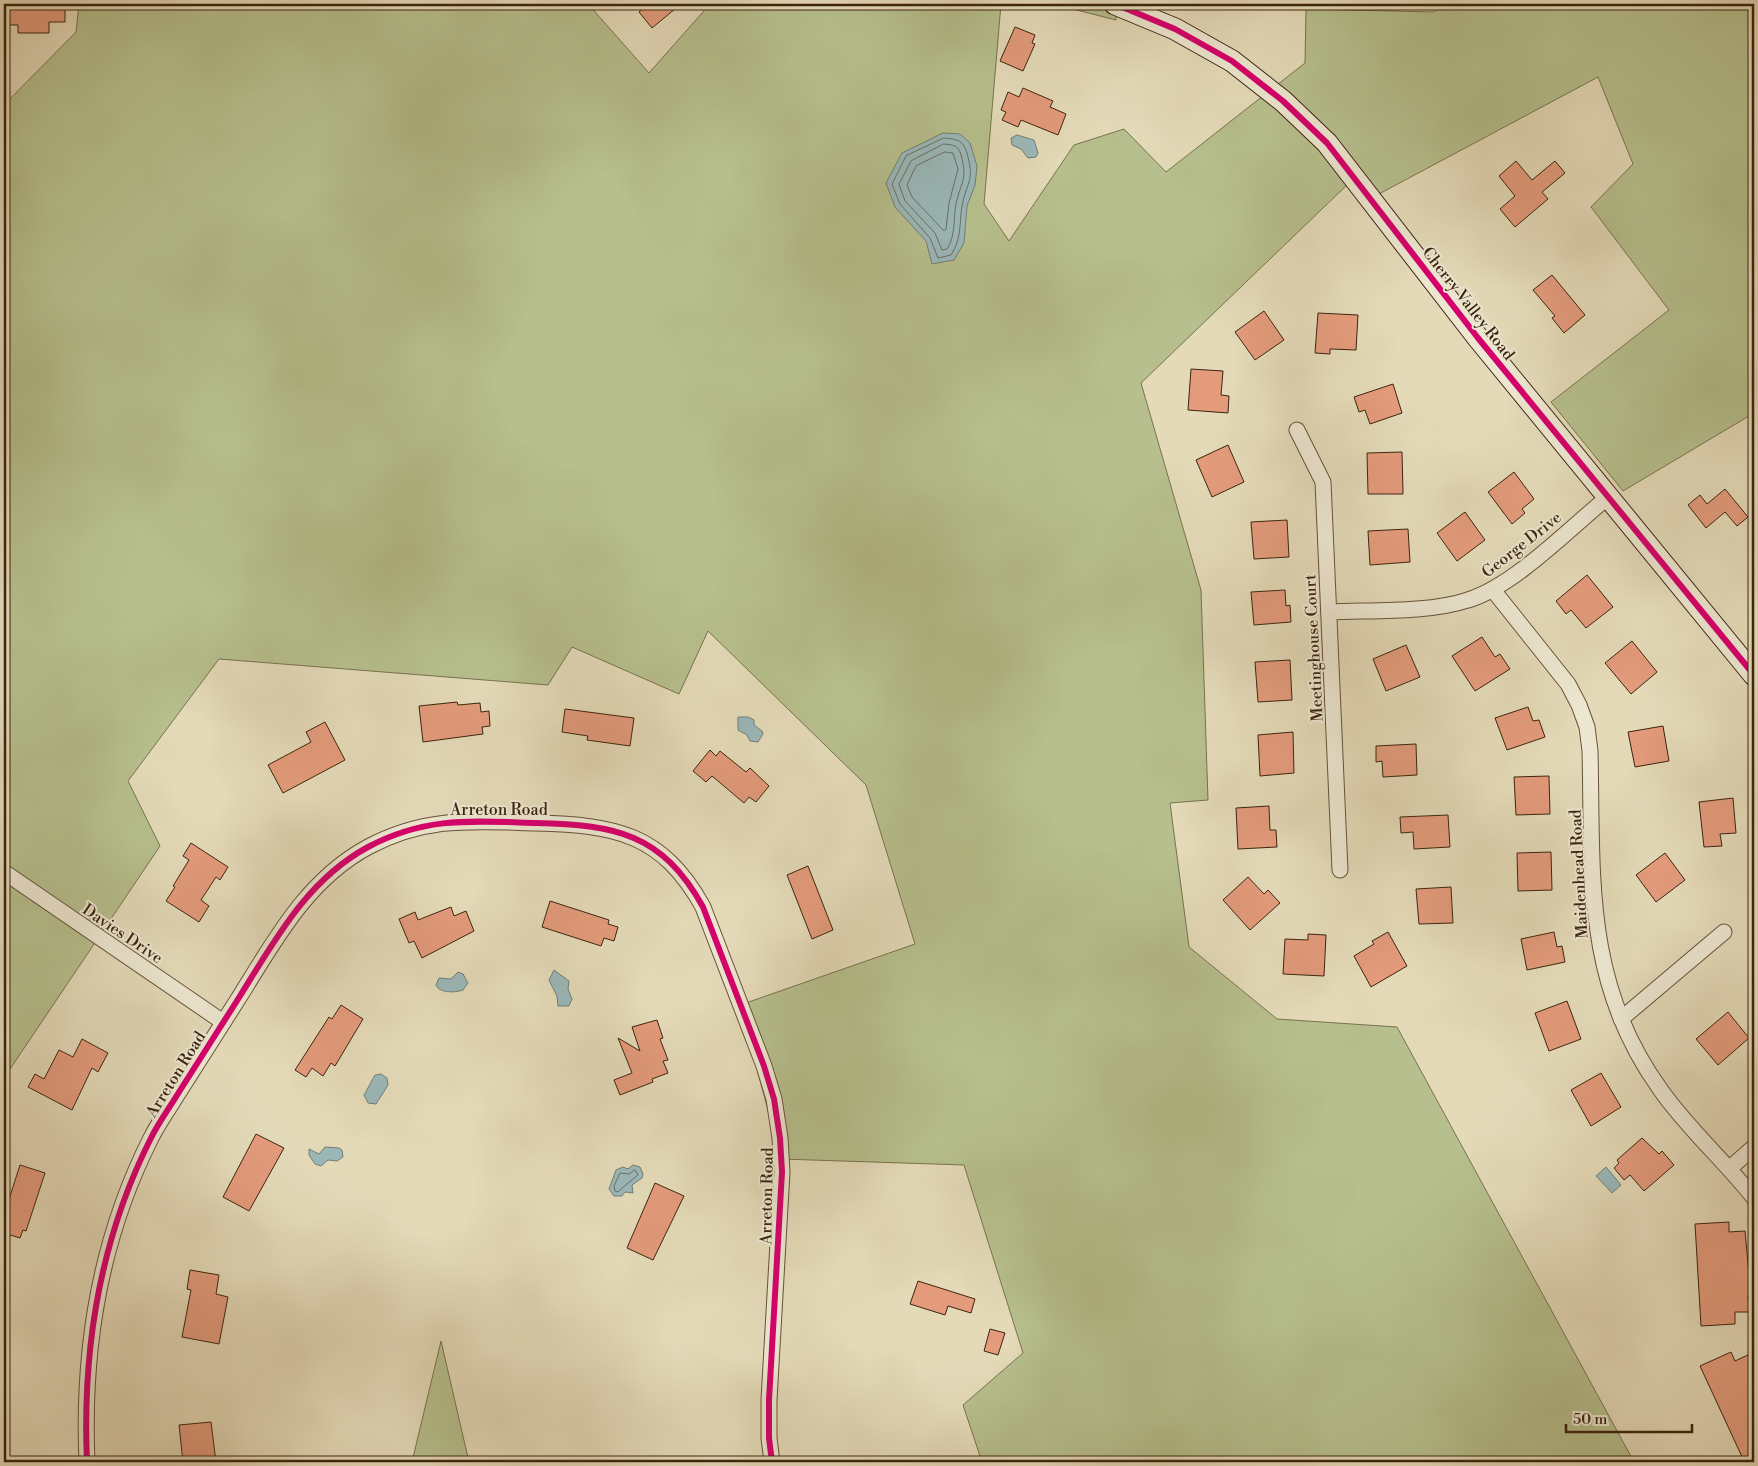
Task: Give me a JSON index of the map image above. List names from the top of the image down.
{
  "streets": {
    "street": [
      "Cherry Valley Road",
      "George Drive",
      "Meetinghouse Court",
      "Arreton Road",
      "Maidenhead Road",
      "Davies Drive"
    ]
  },
  "crossings": [
    ["Cherry Valley Road", "George Drive"],
    ["George Drive", "Meetinghouse Court"],
    ["George Drive", "Maidenhead Road"],
    ["Arreton Road", "Davies Drive"]
  ],
  "scale_bar": "50 m"
}
